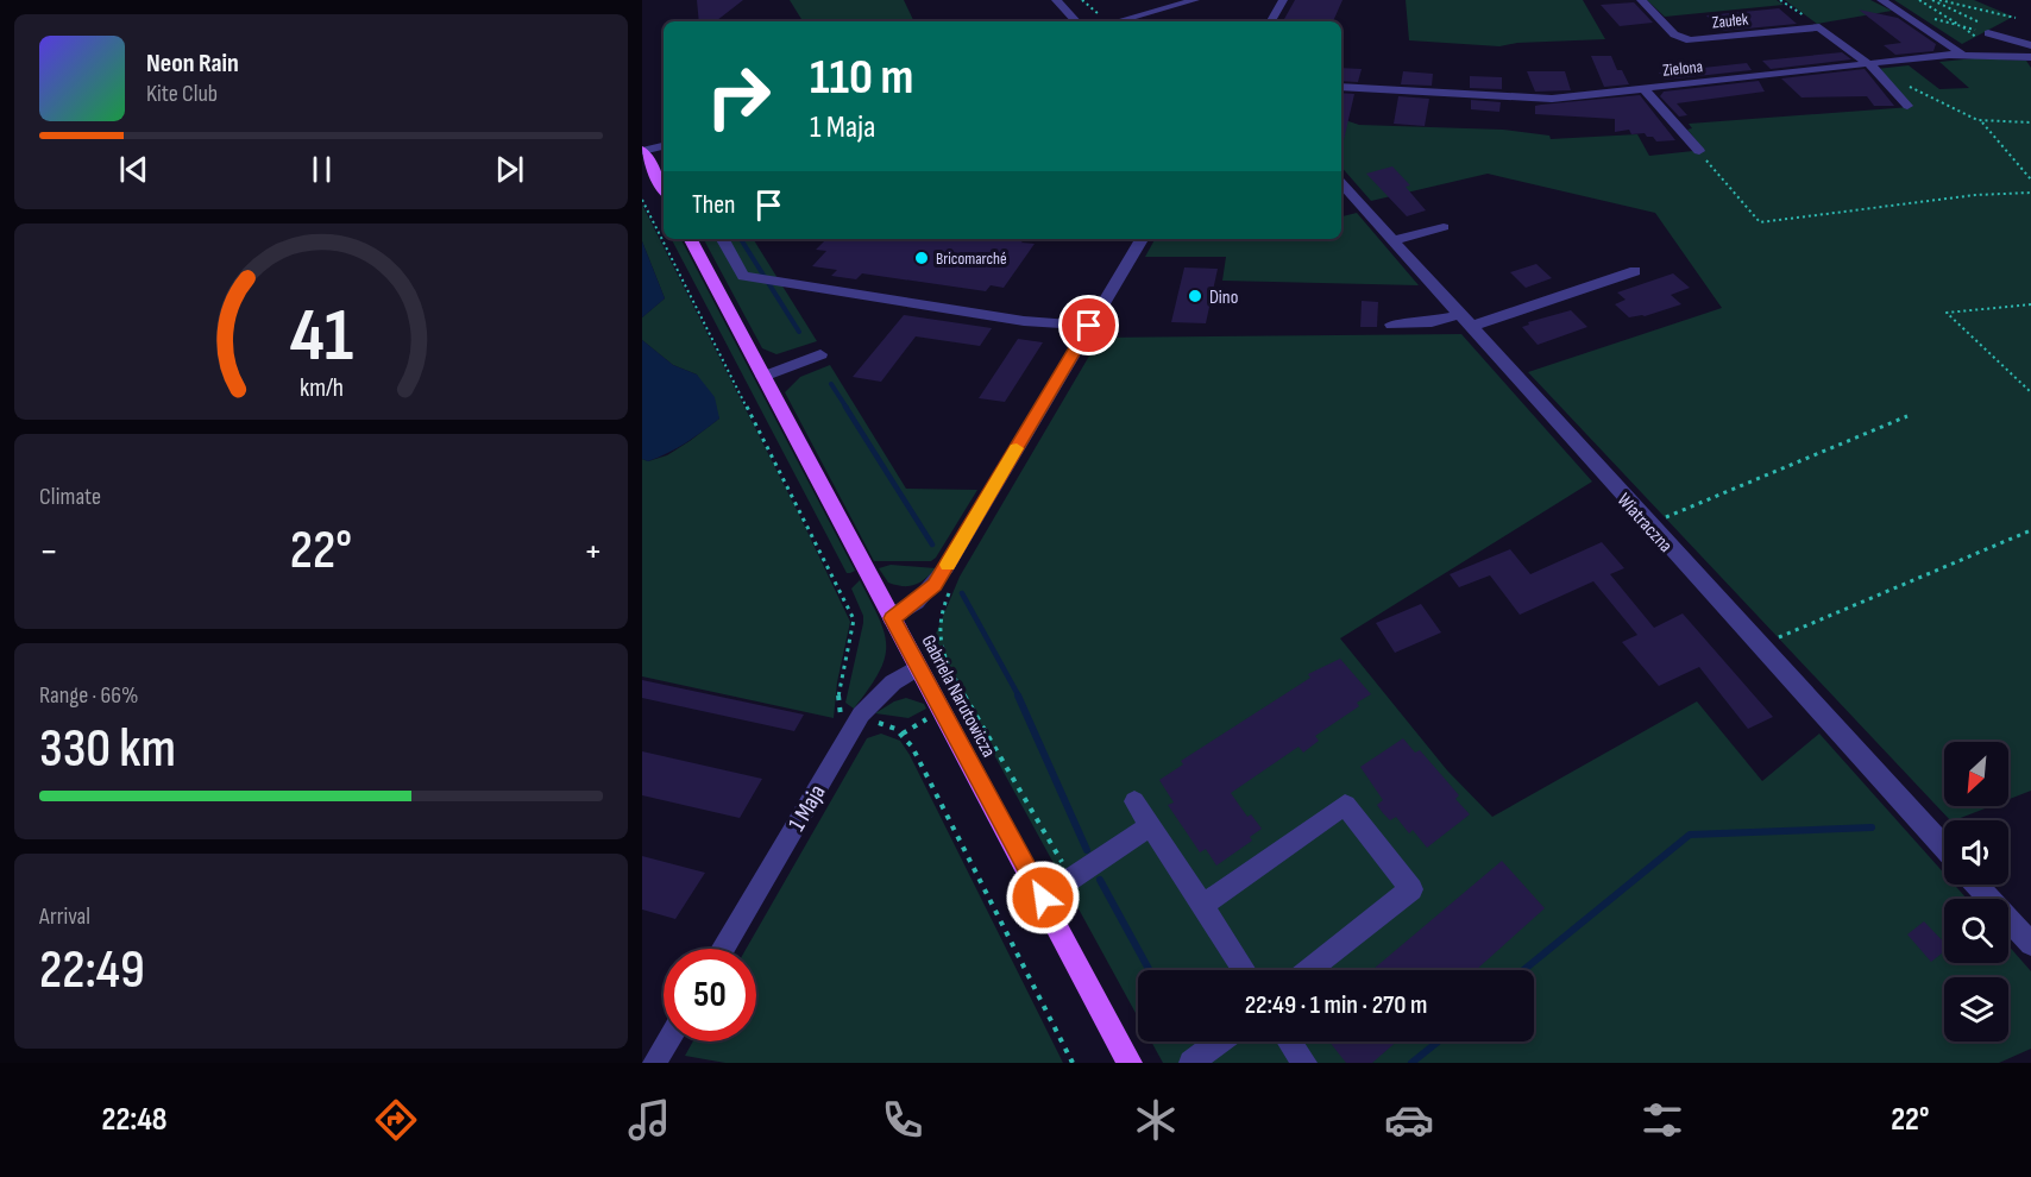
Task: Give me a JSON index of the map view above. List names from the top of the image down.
{
  "streets": {
    "main road": ["Gabriela Narutowicza"],
    "street": [
      "Zaułek",
      "Zielona",
      "Wiatraczna",
      "1 Maja"
    ]
  },
  "crossings": [
    ["Gabriela Narutowicza", "1 Maja"]
  ],
  "places": ["Bricomarché", "Dino"],
  "north": "bottom left",
  "page": {
    "turn": ["110 m", "1 Maja"],
    "song": ["Neon Rain", "Kite Club"],
    "then": "Then",
    "tile": [
      "Climate",
      ["Range · 66%", "330 km"],
      ["Arrival", "22:49"]
    ],
    "heat": ["−", "22°", "+"],
    "limit": "50",
    "trip": "22:49 · 1 min · 270 m",
    "tabs": ["22:48", "22°"],
    "gauge": ["41", "km/h"]
  }
}
